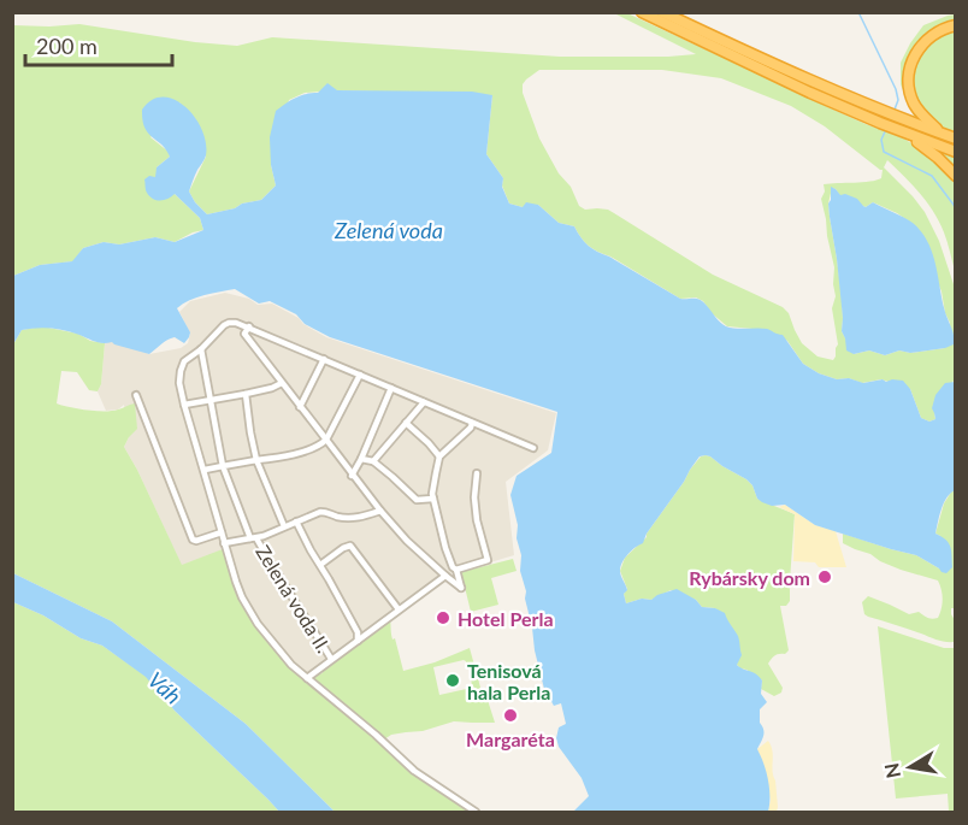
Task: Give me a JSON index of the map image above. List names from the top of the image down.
{
  "streets": {
    "street": ["Zelená voda II."]
  },
  "water": ["Zelená voda", "Váh"],
  "places": [
    "Rybársky dom",
    "Hotel Perla",
    "Tenisová hala Perla",
    "Margaréta"
  ],
  "scale_bar": "200 m",
  "north": "left"
}
